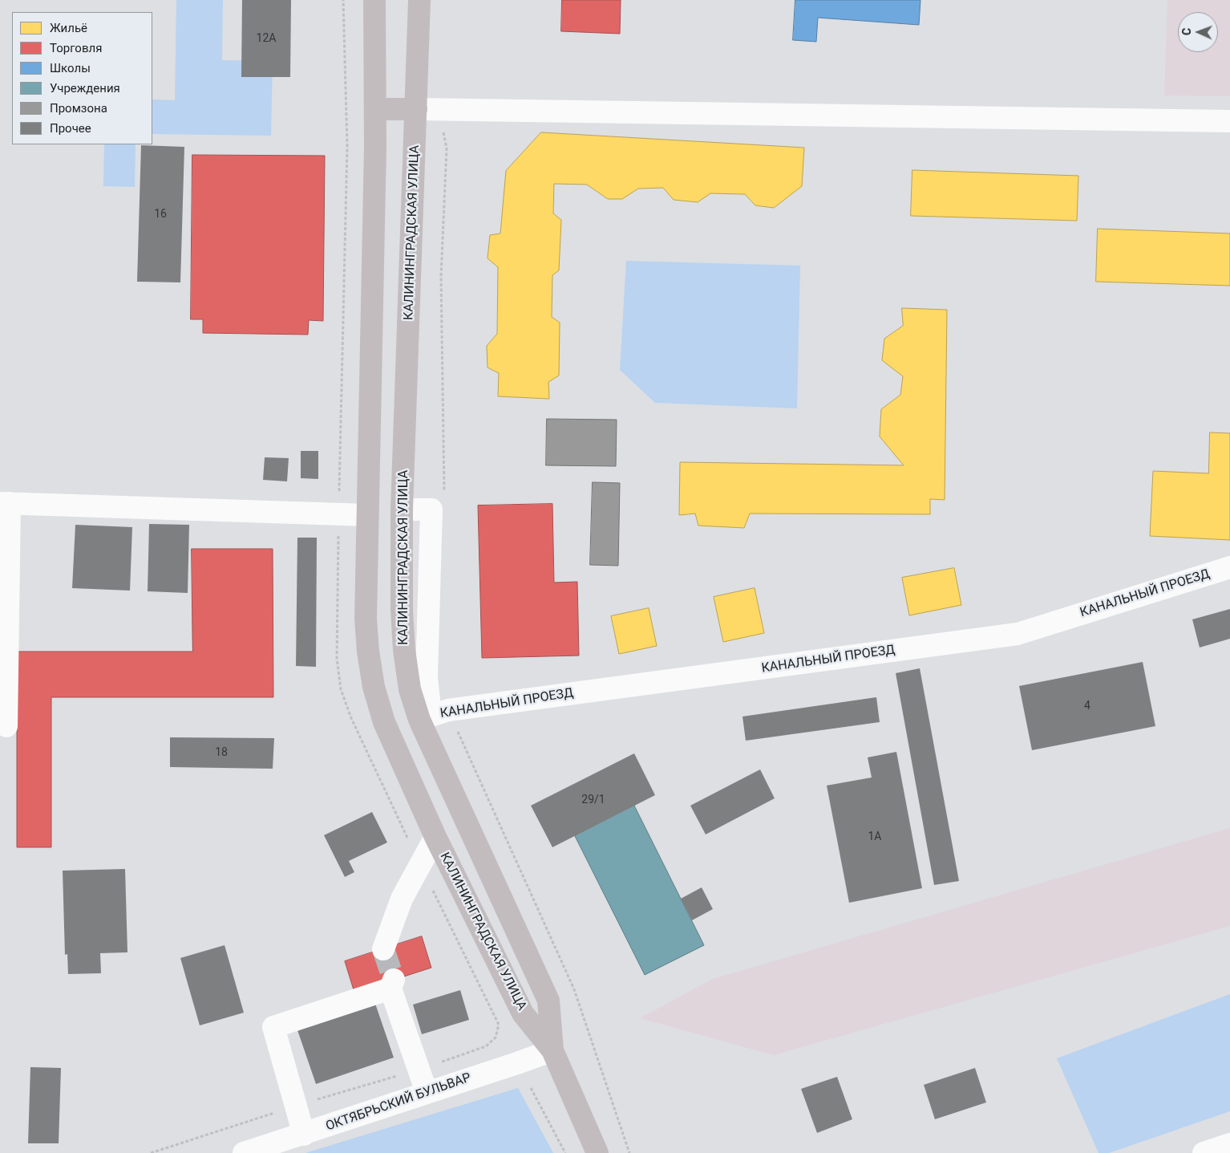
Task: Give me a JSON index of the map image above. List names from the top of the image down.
{
  "streets": {
    "main road": ["КАЛИНИНГРАДСКАЯ УЛИЦА"],
    "street": ["КАНАЛЬНЫЙ ПРОЕЗД", "ОКТЯБРЬСКИЙ БУЛЬВАР"]
  },
  "crossings": [
    ["КАЛИНИНГРАДСКАЯ УЛИЦА", "КАНАЛЬНЫЙ ПРОЕЗД"],
    ["КАЛИНИНГРАДСКАЯ УЛИЦА", "ОКТЯБРЬСКИЙ БУЛЬВАР"]
  ],
  "house_numbers": [
    "12А",
    "16",
    "4",
    "18",
    "29/1",
    "1А"
  ],
  "legend": [
    "Жильё",
    "Торговля",
    "Школы",
    "Учреждения",
    "Промзона",
    "Прочее"
  ],
  "north": "left"
}
